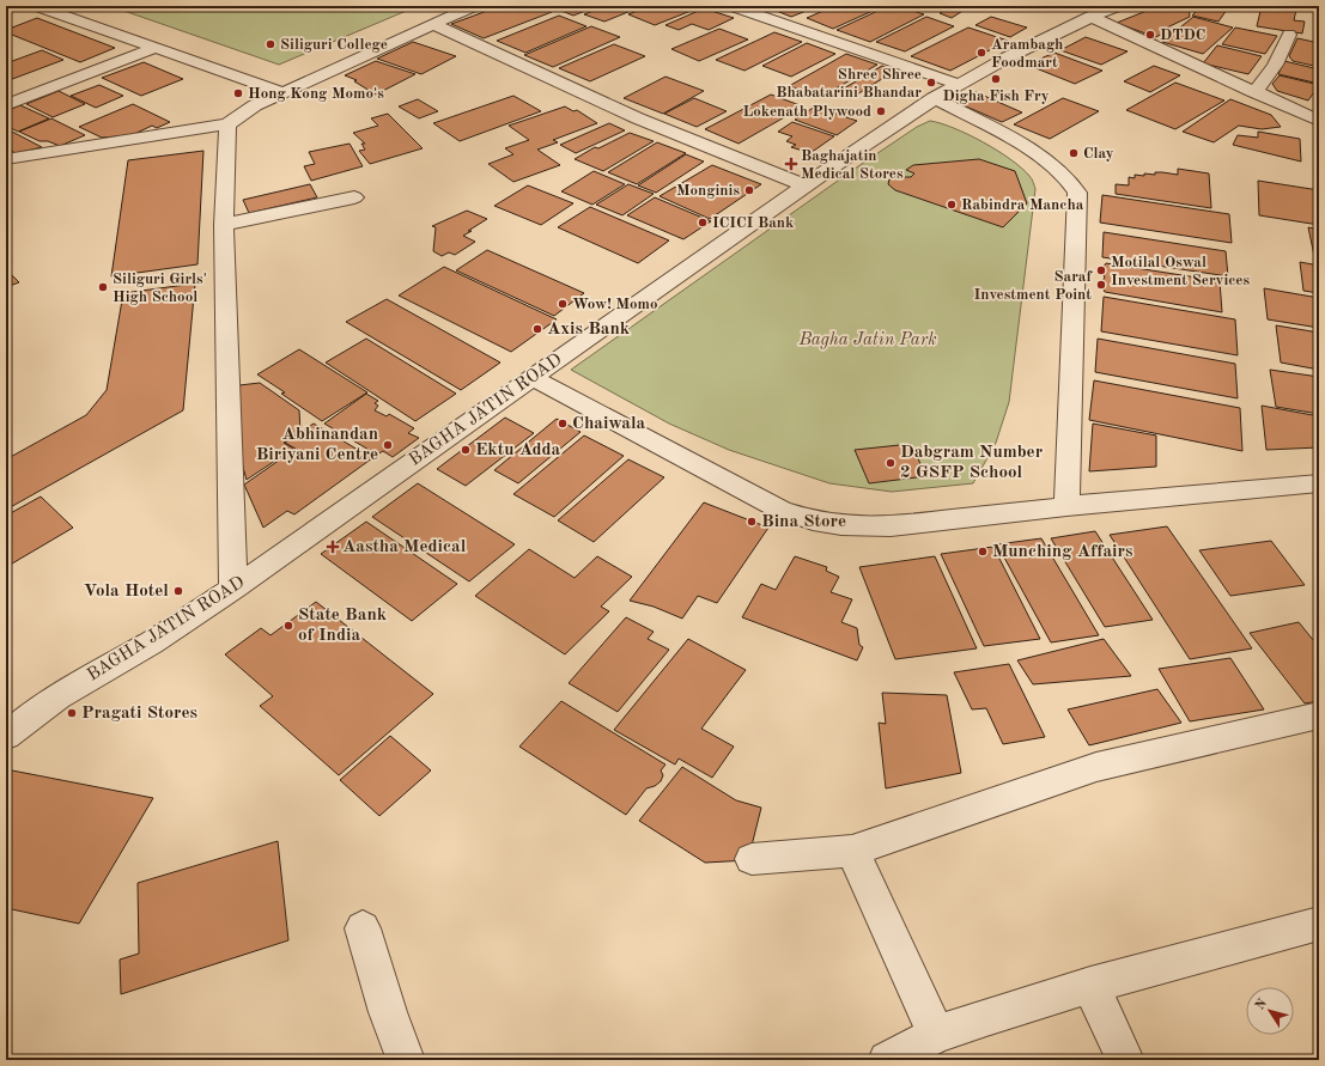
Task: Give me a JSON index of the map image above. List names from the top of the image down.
{
  "streets": {
    "street": ["BAGHA JATIN ROAD"]
  },
  "parks": ["Bagha Jatin Park"],
  "places": {
    "other": [
      "DTDC",
      "Siliguri College",
      "Arambagh Foodmart",
      "Digha Fish Fry",
      "Shree Shree Bhabatarini Bhandar",
      "Hong Kong Momo's",
      "Lokenath Plywood",
      "Clay",
      "Monginis",
      "Rabindra Mancha",
      "ICICI Bank",
      "Motilal Oswal Investment Services",
      "Saraf Investment Point",
      "Siliguri Girls' High School",
      "Wow! Momo",
      "Axis Bank",
      "Chaiwala",
      "Abhinandan Biriyani Centre",
      "Ektu Adda",
      "Dabgram Number 2 GSFP School",
      "Bina Store",
      "Munching Affairs",
      "Vola Hotel",
      "State Bank of India",
      "Pragati Stores"
    ],
    "health": ["Baghajatin Medical Stores", "Aastha Medical"]
  },
  "north": "top left"
}
